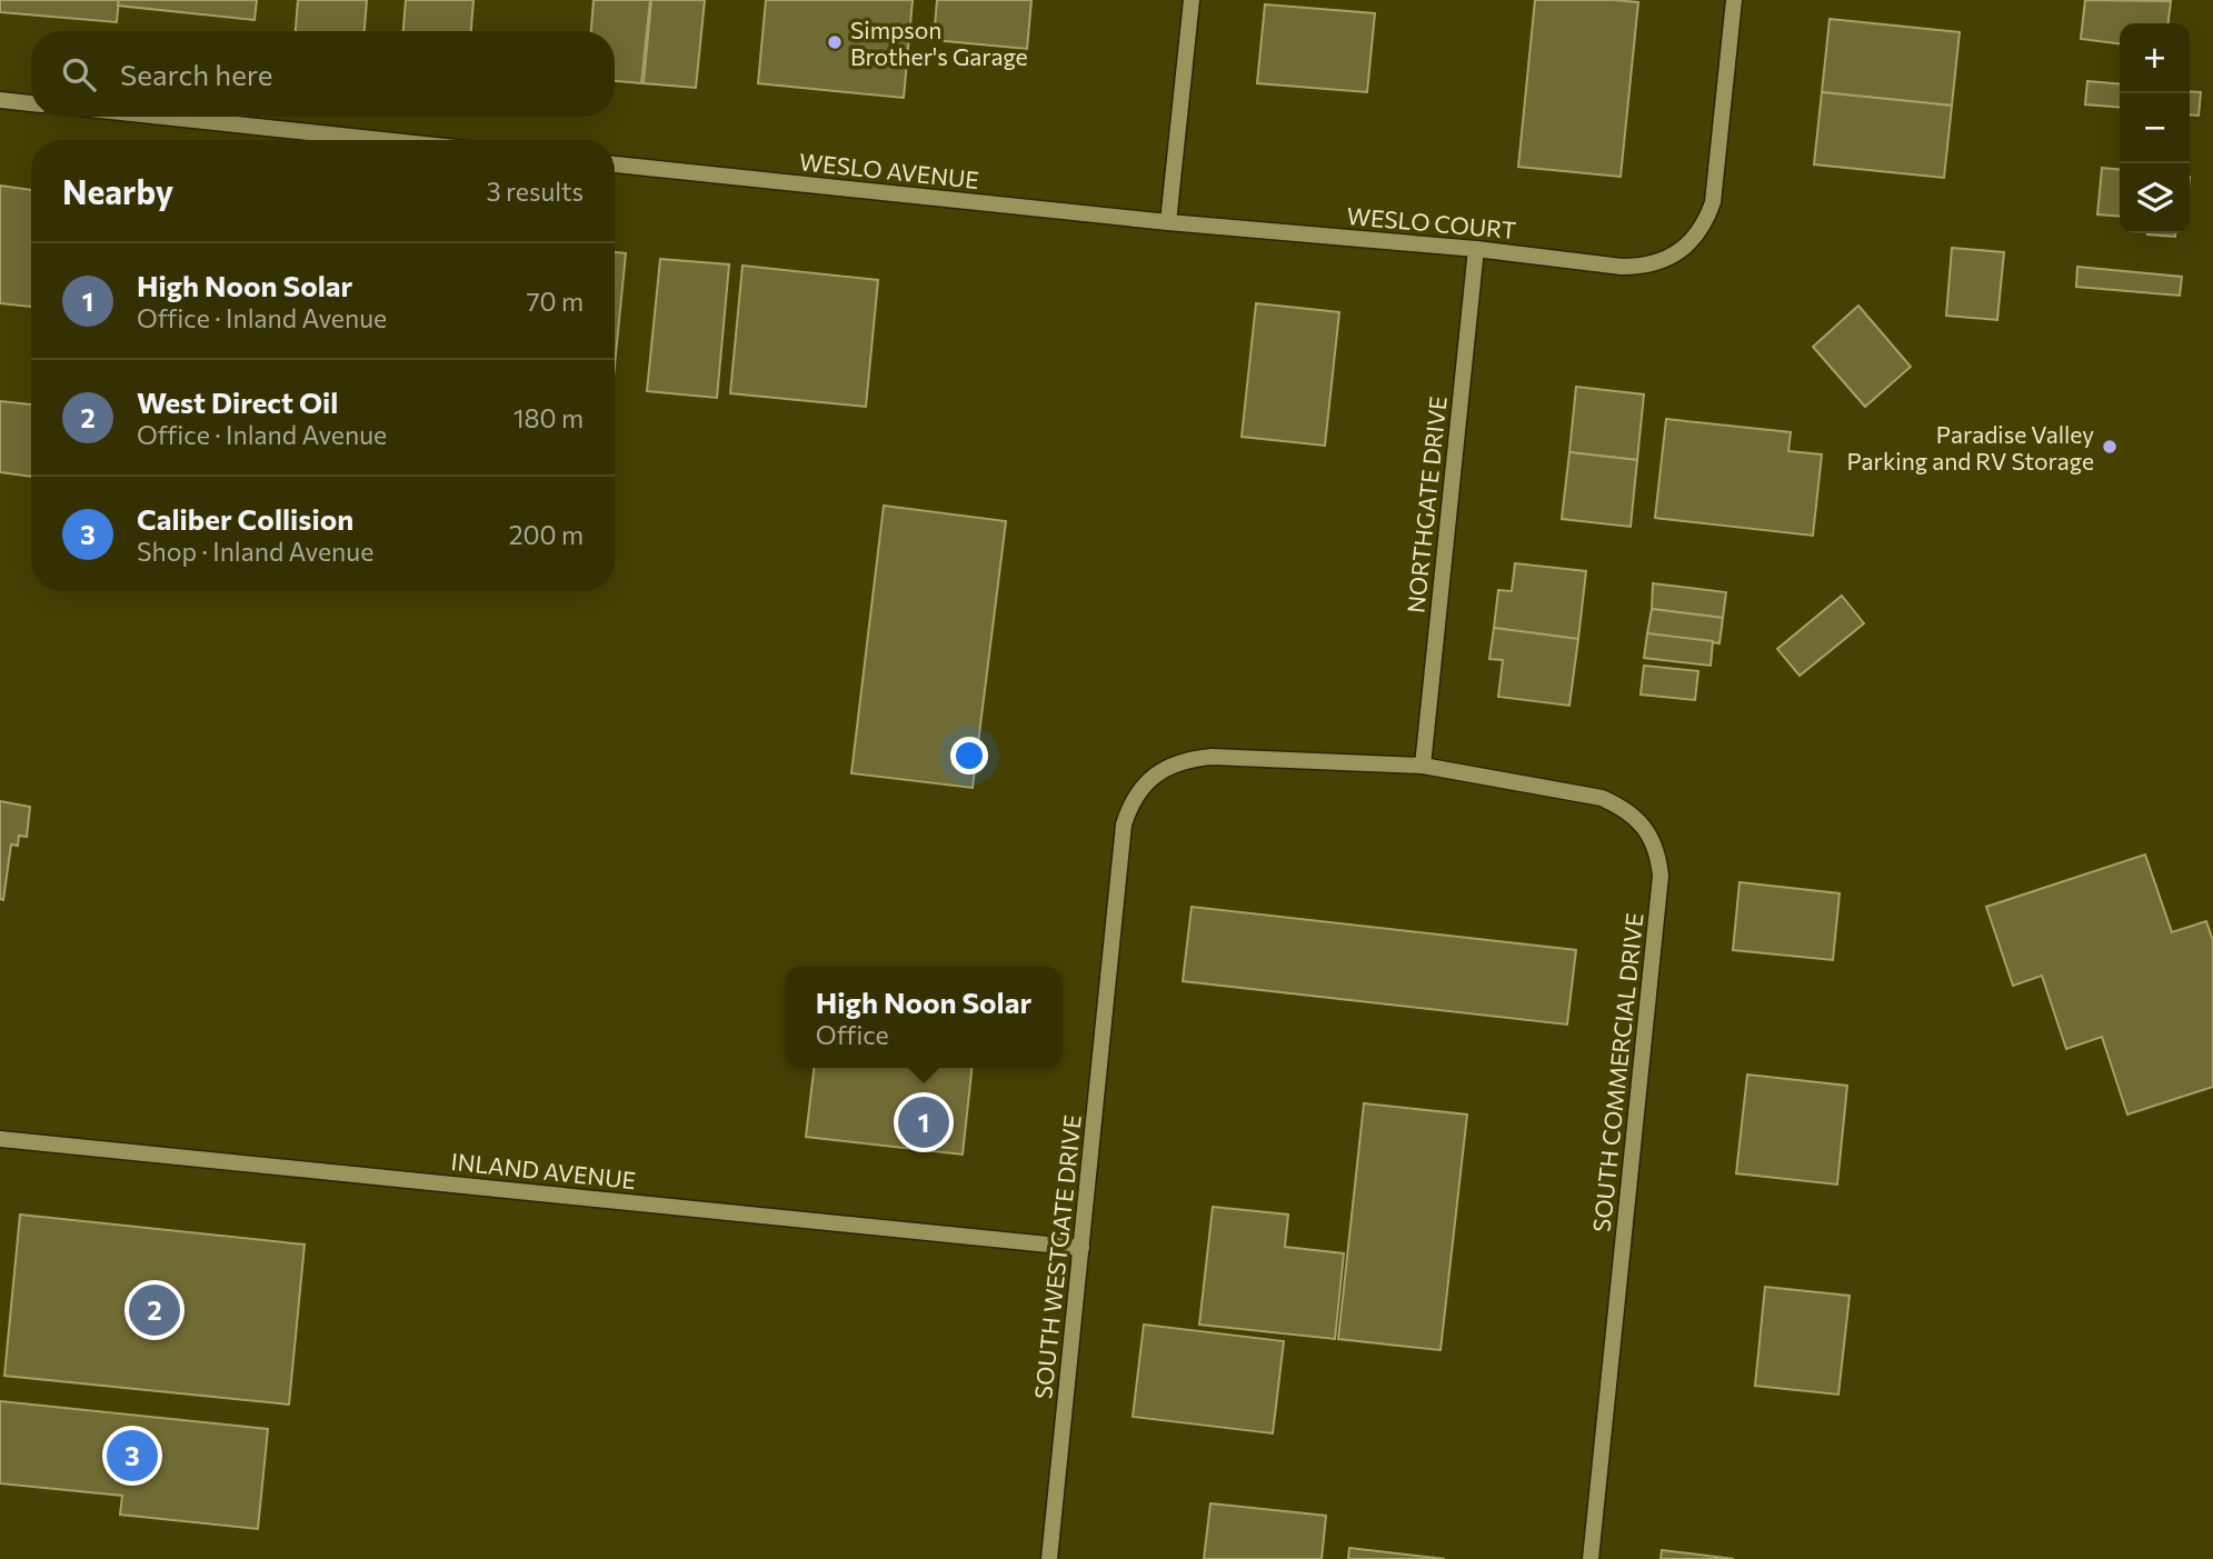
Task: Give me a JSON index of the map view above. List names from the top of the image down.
{
  "streets": {
    "street": [
      "WESLO AVENUE",
      "WESLO COURT",
      "NORTHGATE DRIVE",
      "SOUTH COMMERCIAL DRIVE",
      "INLAND AVENUE",
      "SOUTH WESTGATE DRIVE"
    ]
  },
  "crossings": [
    ["WESLO AVENUE", "WESLO COURT"],
    ["WESLO COURT", "NORTHGATE DRIVE"],
    ["NORTHGATE DRIVE", "SOUTH COMMERCIAL DRIVE"],
    ["NORTHGATE DRIVE", "SOUTH WESTGATE DRIVE"],
    ["SOUTH COMMERCIAL DRIVE", "SOUTH WESTGATE DRIVE"],
    ["INLAND AVENUE", "SOUTH WESTGATE DRIVE"]
  ],
  "places": ["Simpson Brother's Garage", "Paradise Valley Parking and RV Storage"],
  "page": {
    "map_buttons": ["+", "−"],
    "search": "Search here",
    "heading": ["Nearby", "3 results"],
    "list": [
      {
        "mark": "1",
        "name": "High Noon Solar",
        "note": "Office · Inland Avenue",
        "value": "70 m"
      },
      {
        "mark": "2",
        "name": "West Direct Oil",
        "note": "Office · Inland Avenue",
        "value": "180 m"
      },
      {
        "mark": "3",
        "name": "Caliber Collision",
        "note": "Shop · Inland Avenue",
        "value": "200 m"
      }
    ],
    "popup": ["High Noon Solar", "Office"],
    "pins": ["1", "2", "3"]
  }
}
